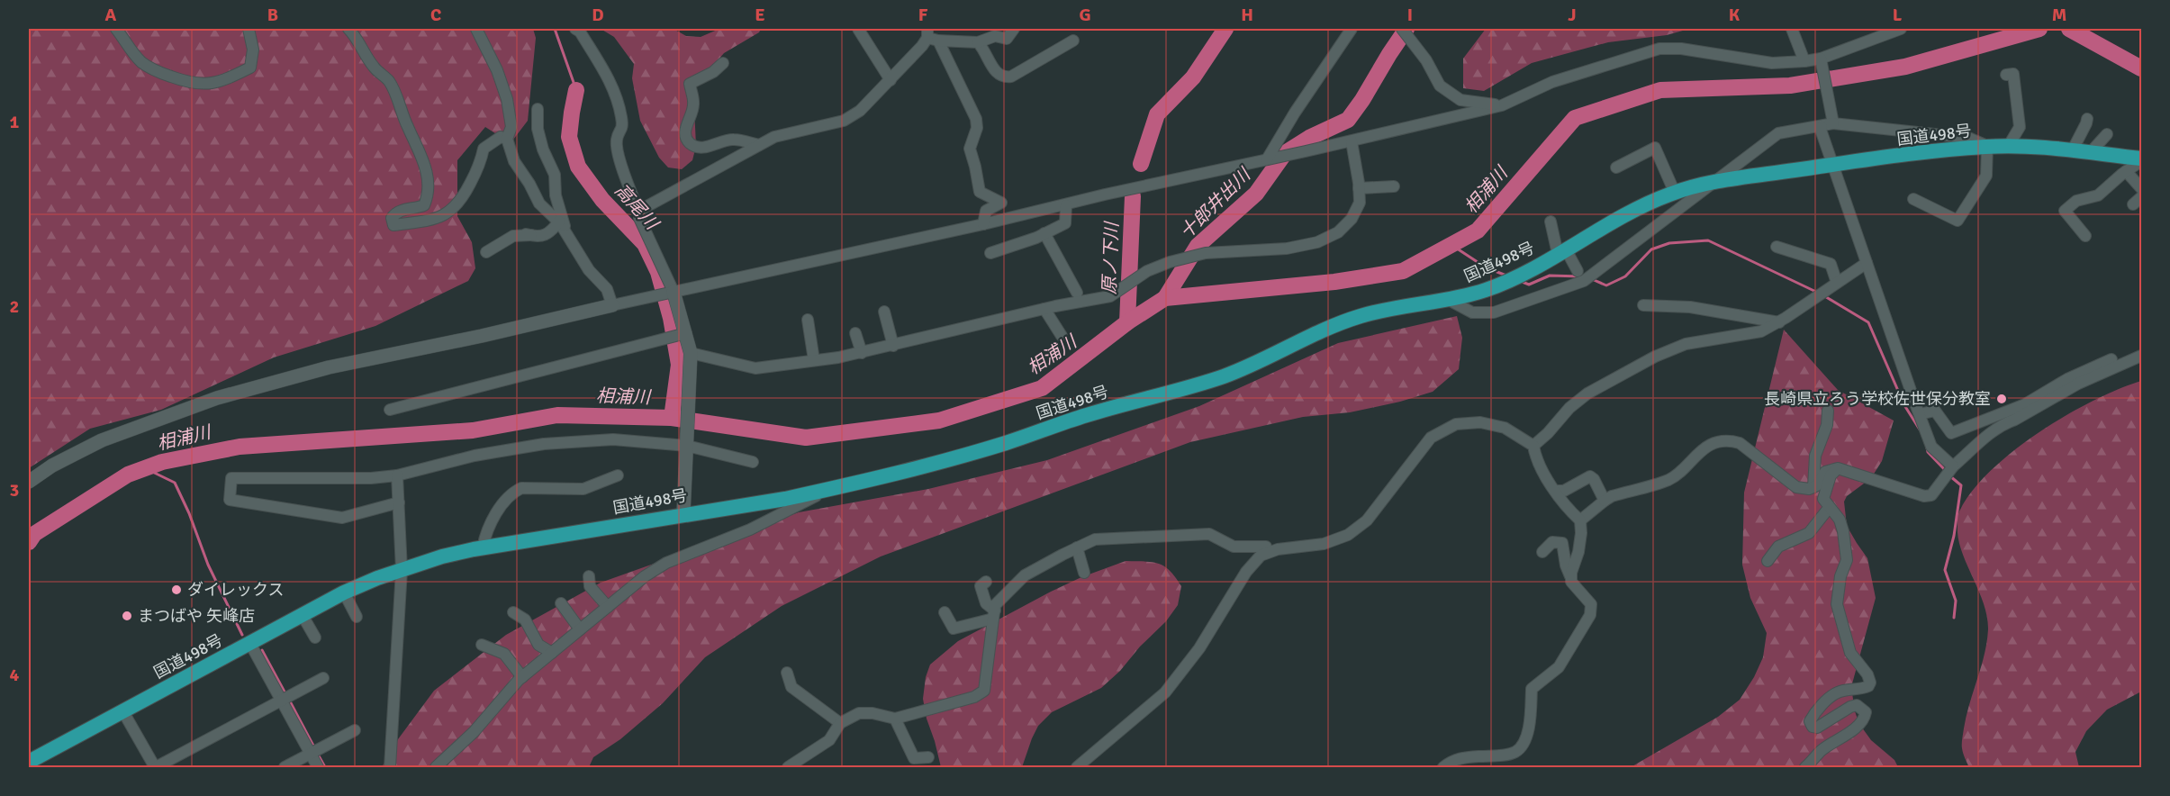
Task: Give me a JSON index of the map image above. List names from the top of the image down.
{
  "streets": {
    "highway": ["国道498号"]
  },
  "water": [
    "相浦川",
    "十郎井出川",
    "高尾川",
    "原ノ下川"
  ],
  "places": ["長崎県立ろう学校佐世保分教室", "ダイレックス", "まつばや 矢峰店"],
  "grid": {
    "columns": [
      "A",
      "B",
      "C",
      "D",
      "E",
      "F",
      "G",
      "H",
      "I",
      "J",
      "K",
      "L",
      "M"
    ],
    "rows": [
      "1",
      "2",
      "3",
      "4"
    ]
  }
}
